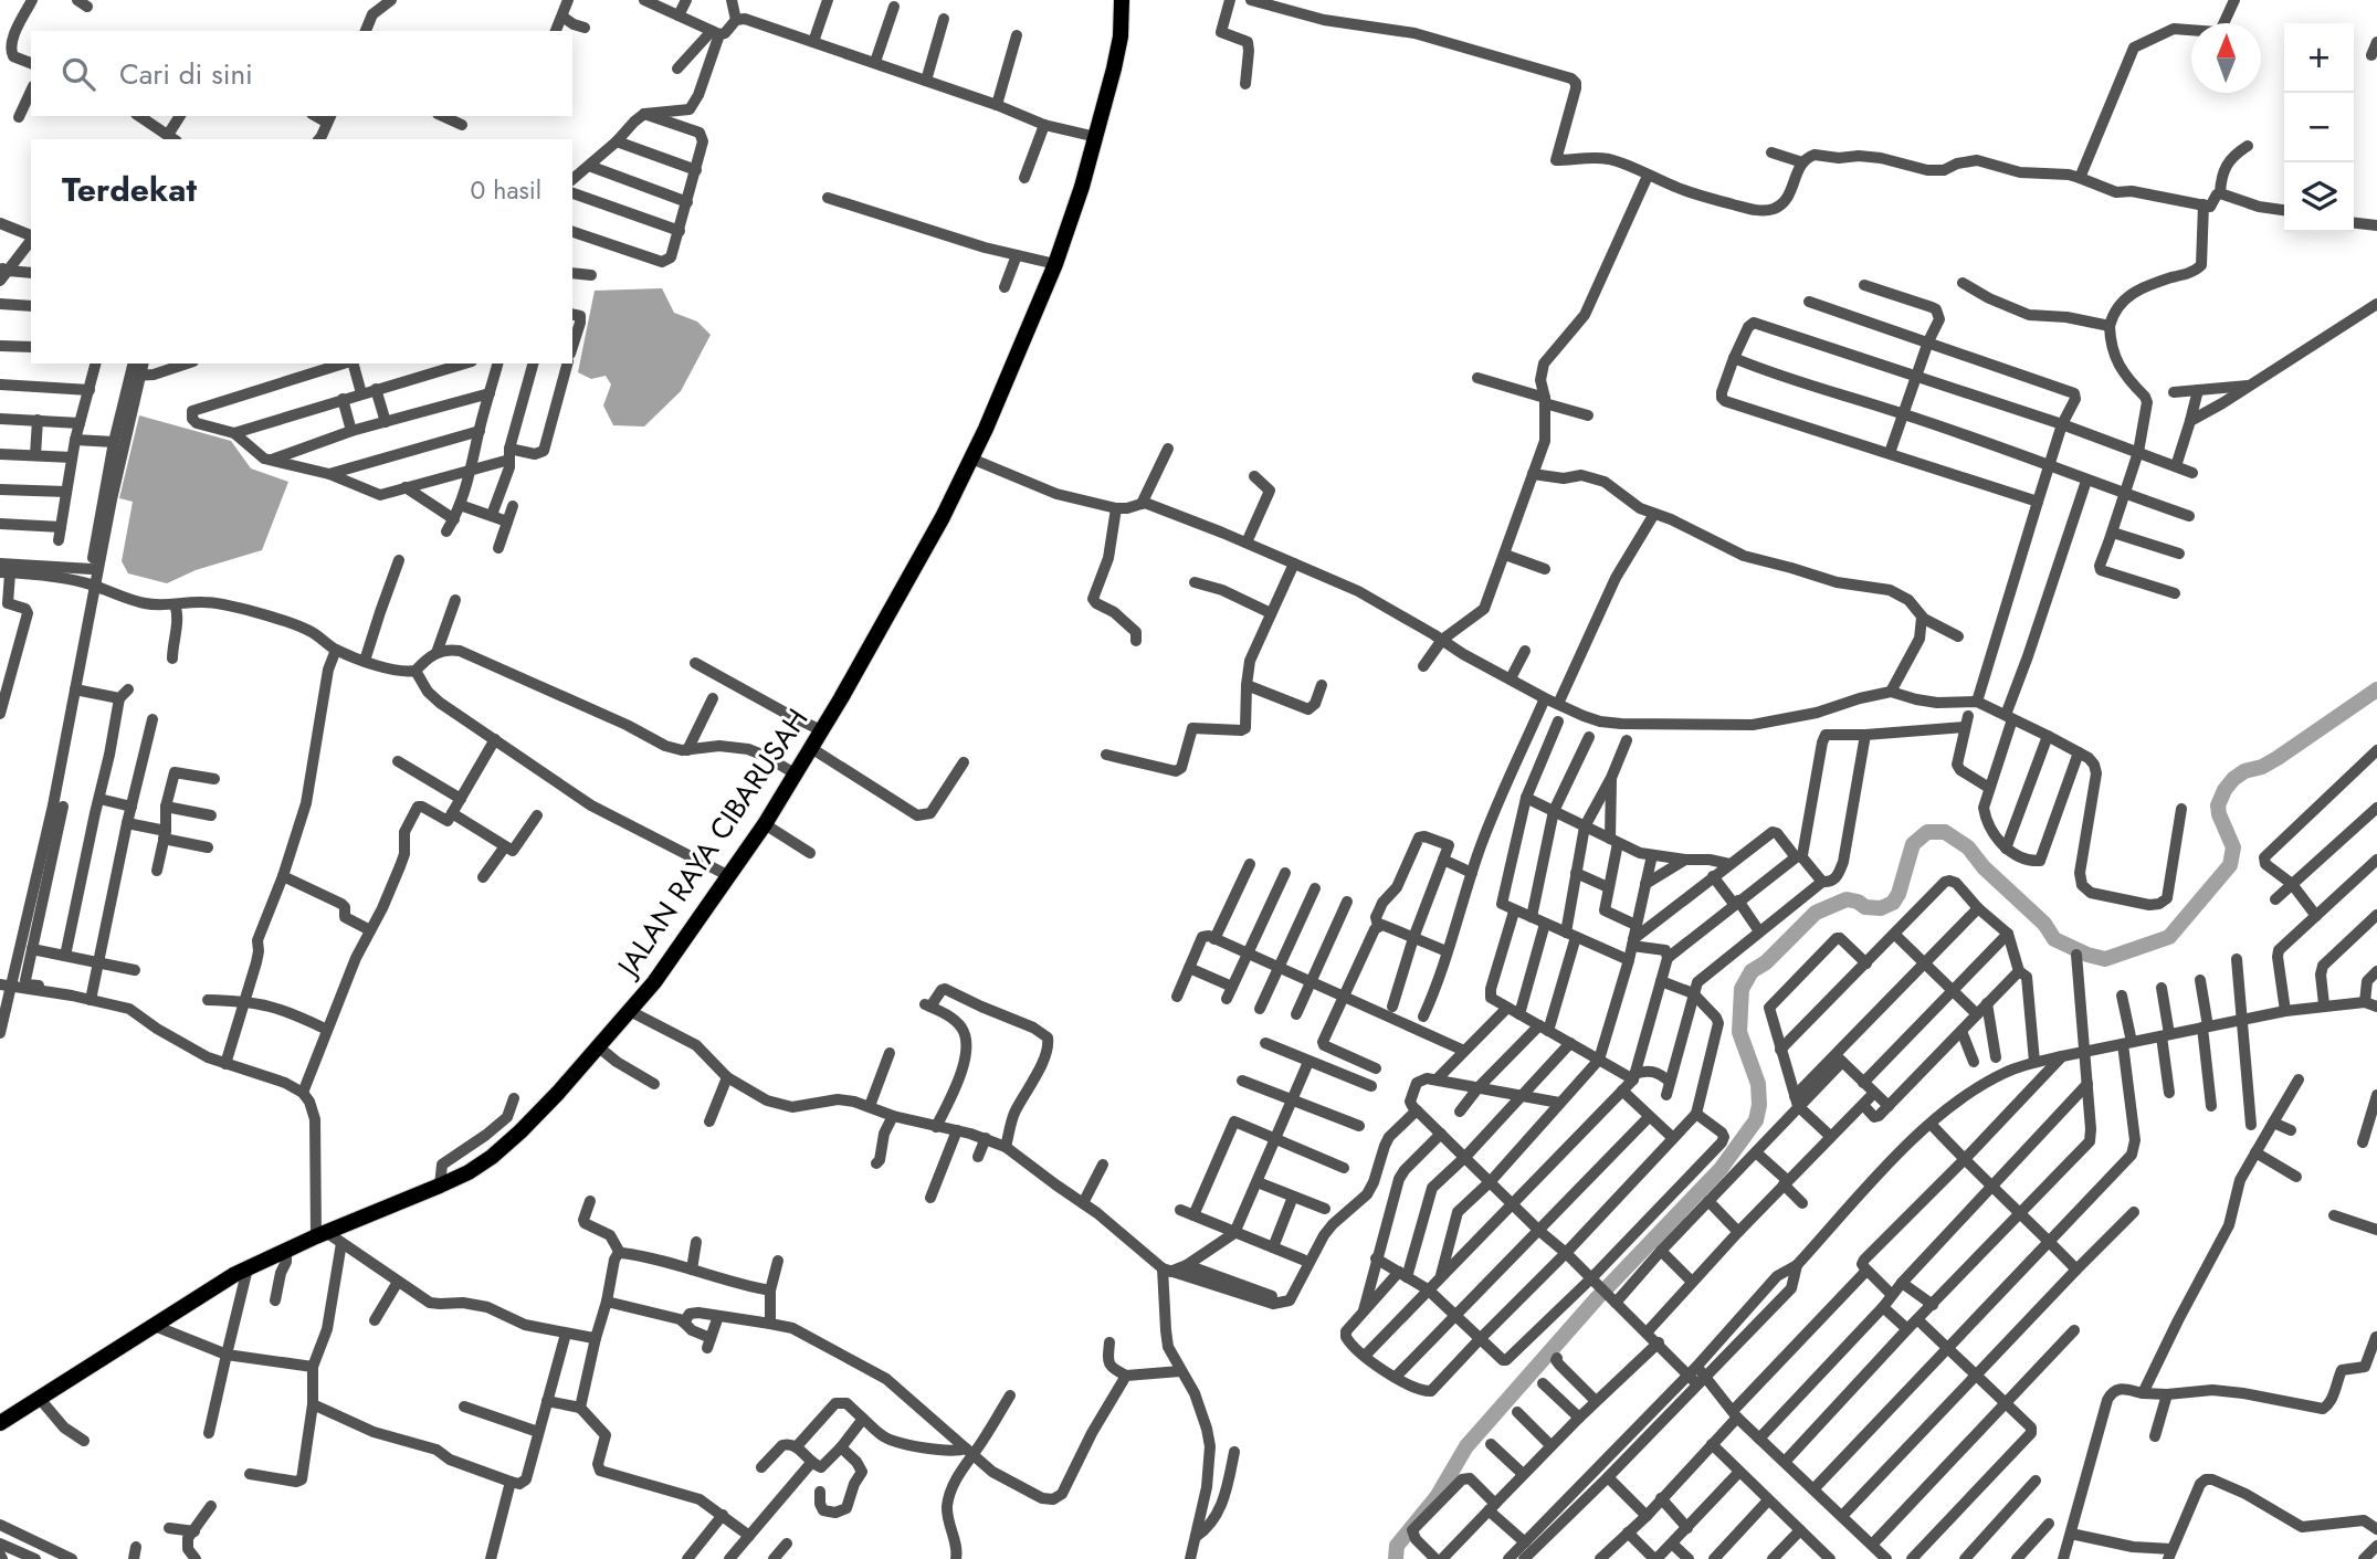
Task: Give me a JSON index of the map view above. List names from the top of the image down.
{
  "streets": {
    "main road": ["JALAN RAYA CIBARUSAH"]
  },
  "north": "top",
  "page": {
    "map_buttons": ["+", "−"],
    "search": "Cari di sini",
    "heading": ["Terdekat", "0 hasil"]
  }
}
